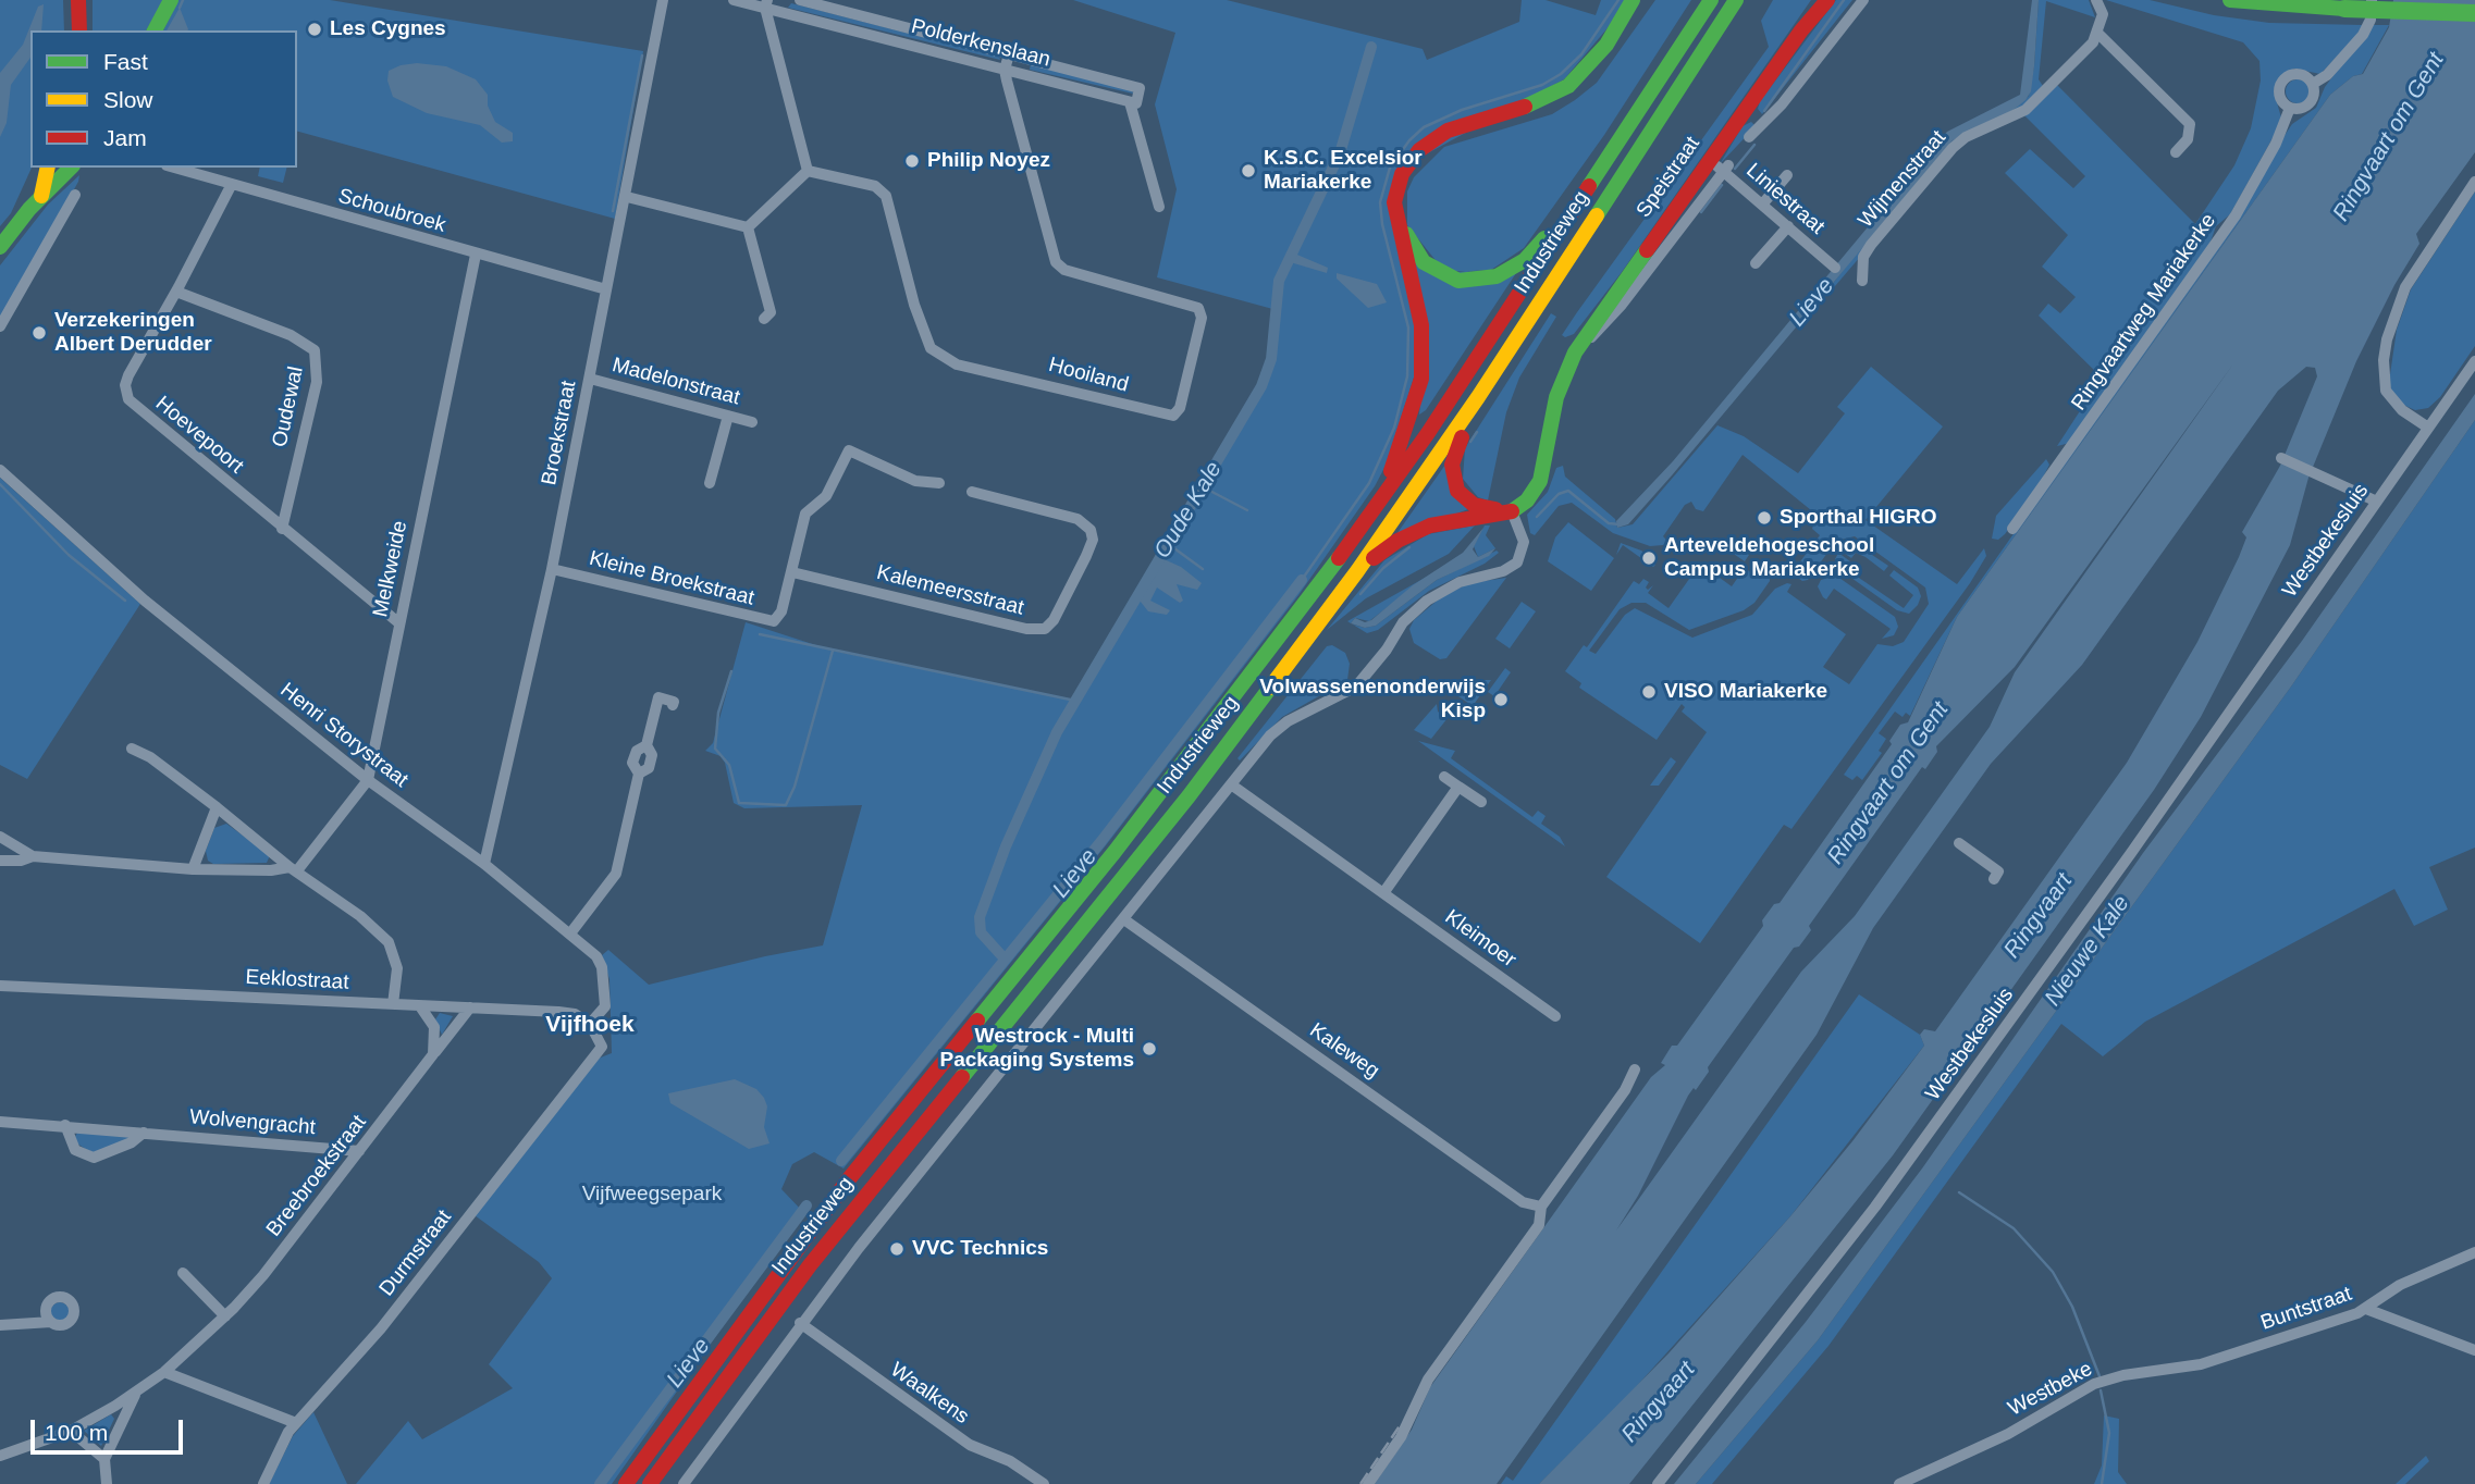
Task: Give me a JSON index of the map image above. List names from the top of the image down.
{
  "streets": {
    "main road": ["Speistraat", "Industrieweg"],
    "street": [
      "Polderkenslaan",
      "Wijmenstraat",
      "Liniestraat",
      "Schoubroek",
      "Ringvaartweg Mariakerke",
      "Hooiland",
      "Madelonstraat",
      "Oudewal",
      "Broekstraat",
      "Hoevepoort",
      "Westbekesluis",
      "Melkweide",
      "Kleine Broekstraat",
      "Kalemeersstraat",
      "Henri Storystraat",
      "Kleimoer",
      "Eeklostraat",
      "Kaleweg",
      "Wolvengracht",
      "Breebroekstraat",
      "Durmstraat",
      "Buntstraat",
      "Westbeke",
      "Waalkens"
    ]
  },
  "crossings": [
    ["Polderkenslaan", "Hooiland"],
    ["Speistraat", "Liniestraat"],
    ["Schoubroek", "Broekstraat"],
    ["Schoubroek", "Hoevepoort"],
    ["Schoubroek", "Melkweide"],
    ["Madelonstraat", "Broekstraat"],
    ["Oudewal", "Hoevepoort"],
    ["Broekstraat", "Kleine Broekstraat"],
    ["Broekstraat", "Henri Storystraat"],
    ["Hoevepoort", "Melkweide"],
    ["Melkweide", "Henri Storystraat"],
    ["Kleine Broekstraat", "Kalemeersstraat"],
    ["Henri Storystraat", "Eeklostraat"],
    ["Henri Storystraat", "Durmstraat"],
    ["Eeklostraat", "Breebroekstraat"],
    ["Eeklostraat", "Durmstraat"],
    ["Wolvengracht", "Breebroekstraat"],
    ["Buntstraat", "Westbeke"]
  ],
  "districts": ["Vijfhoek"],
  "water": [
    "Ringvaart om Gent",
    "Lieve",
    "Oude Kale",
    "Ringvaart",
    "Nieuwe Kale"
  ],
  "parks": ["Vijfweegsepark"],
  "places": [
    "Les Cygnes",
    "Philip Noyez",
    "K.S.C. Excelsior Mariakerke",
    "Verzekeringen Albert Derudder",
    "Sporthal HIGRO",
    "Arteveldehogeschool Campus Mariakerke",
    "VISO Mariakerke",
    "Volwassenenonderwijs Kisp",
    "Westrock - Multi Packaging Systems",
    "VVC Technics"
  ],
  "legend": ["Fast", "Slow", "Jam"],
  "scale_bar": "100 m"
}
